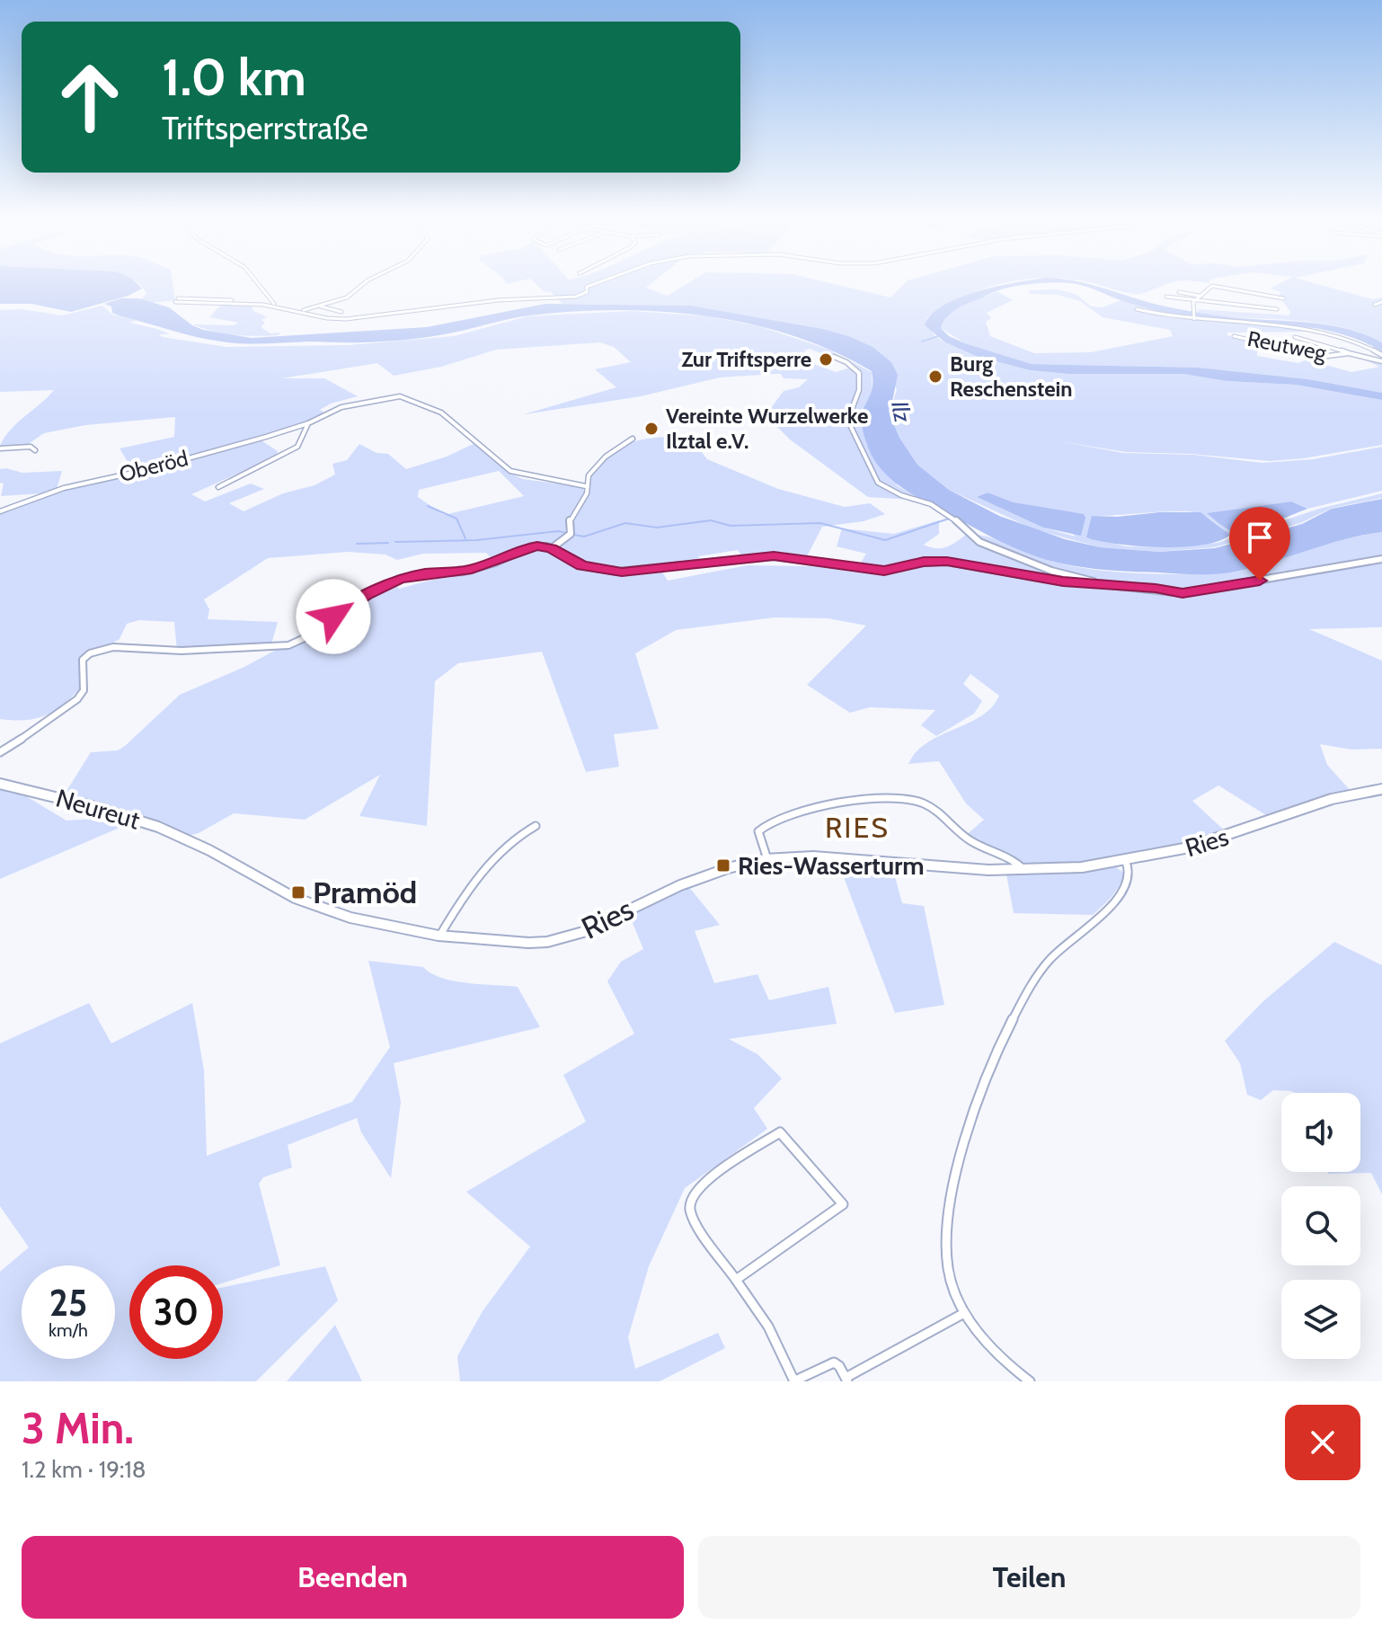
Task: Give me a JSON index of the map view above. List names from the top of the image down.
{
  "streets": {
    "street": [
      "Reutweg",
      "Oberöd",
      "Neureut",
      "Ries"
    ]
  },
  "crossings": [
    ["Neureut", "Ries"]
  ],
  "districts": ["RIES"],
  "water": ["Ilz"],
  "places": {
    "other": ["Zur Triftsperre", "Burg Reschenstein", "Vereinte Wurzelwerke Ilztal e.V."],
    "transit": ["Ries-Wasserturm", "Pramöd"]
  },
  "page": {
    "turn": ["1.0 km", "Triftsperrstraße"],
    "speed": "25 km/h",
    "limit": "30",
    "heading": ["3 Min.", "1.2 km · 19:18"],
    "buttons": ["Beenden", "Teilen"]
  }
}
